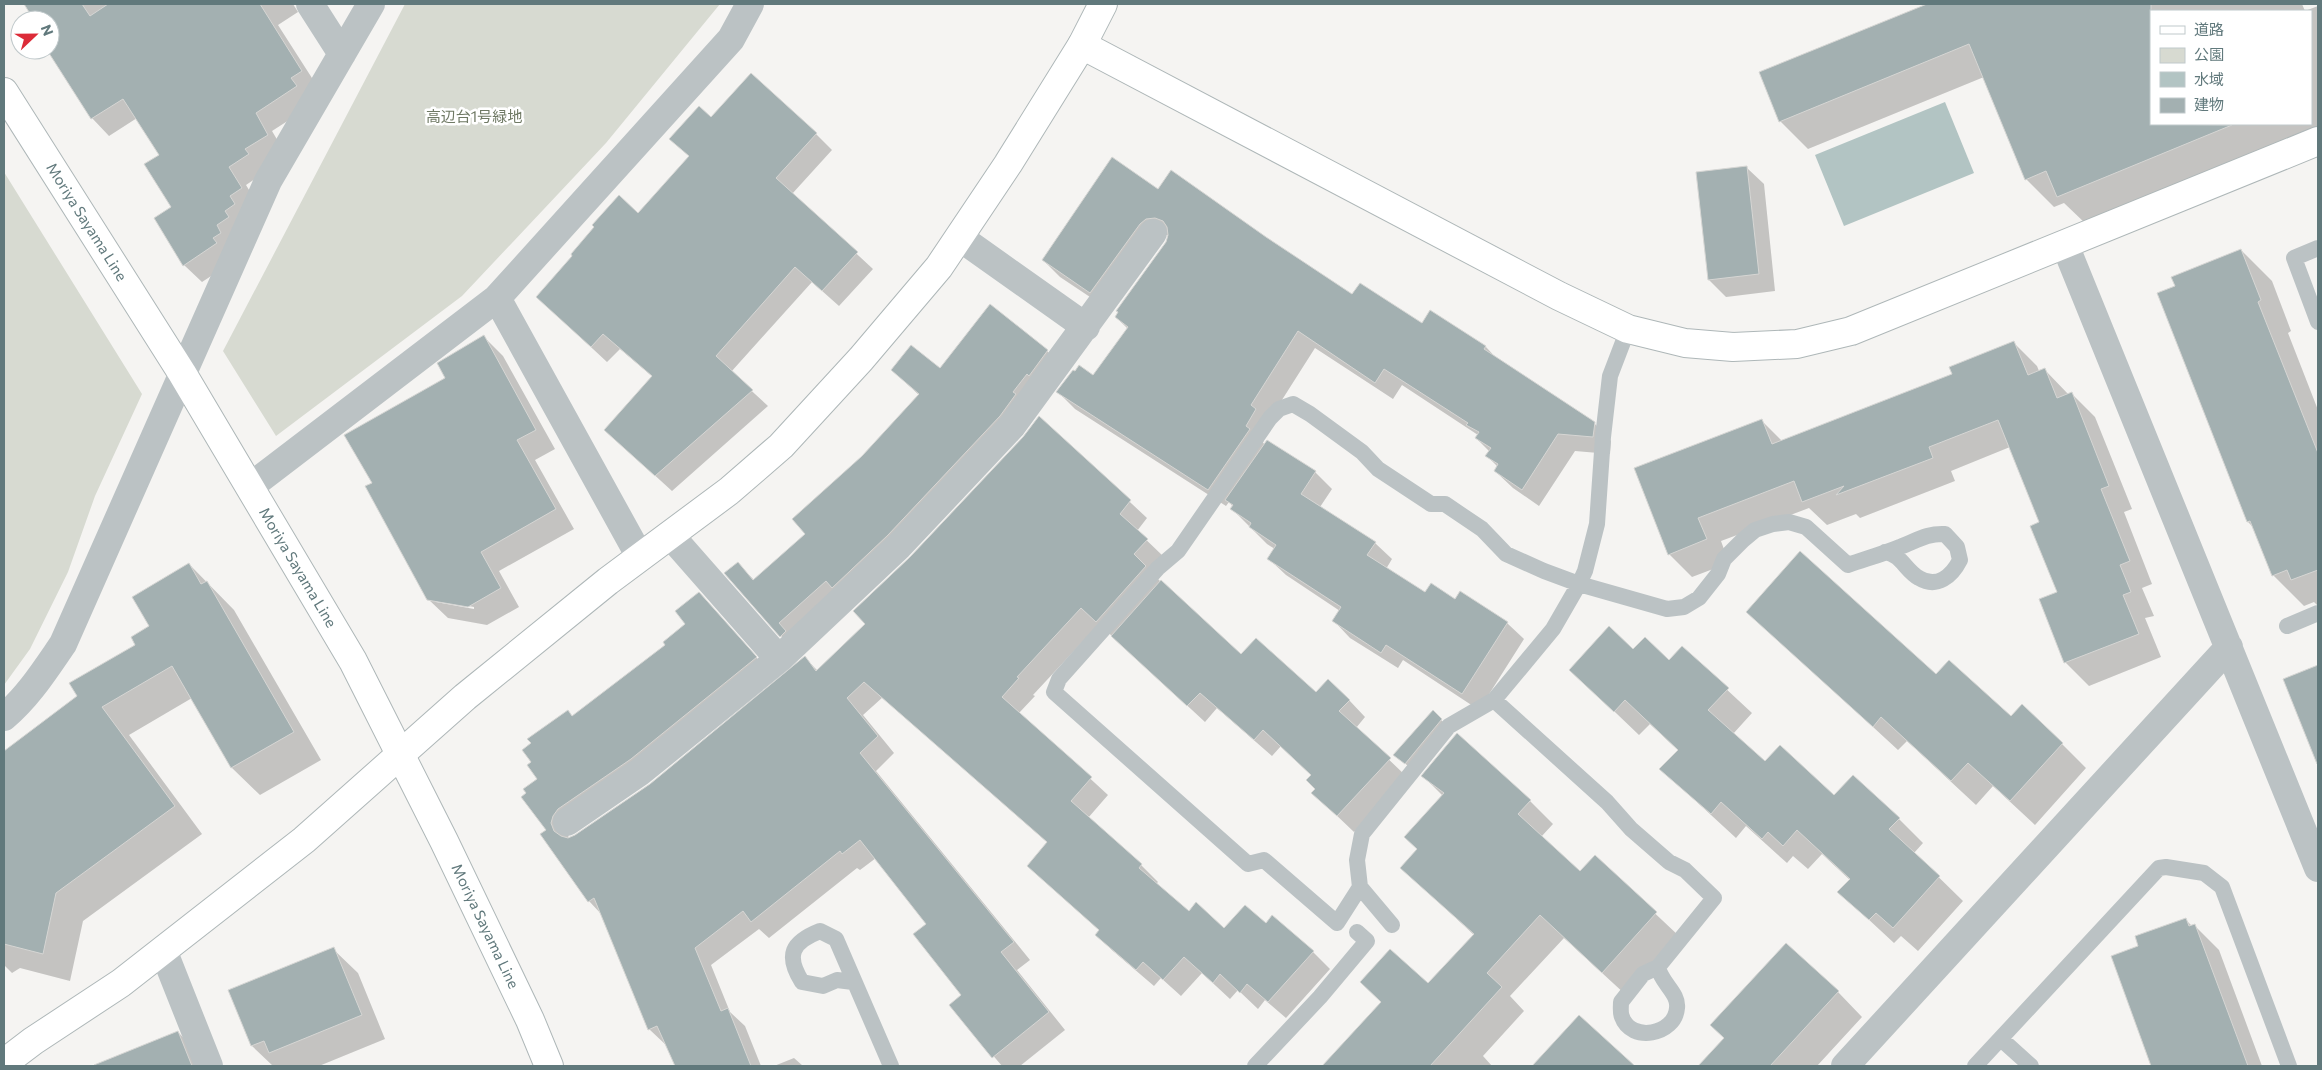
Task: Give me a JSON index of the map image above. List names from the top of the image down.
{
  "streets": {
    "street": ["Moriya Sayama Line"]
  },
  "parks": ["高辺台1号緑地"],
  "legend": [
    "道路",
    "公園",
    "水域",
    "建物"
  ],
  "north": "right"
}
